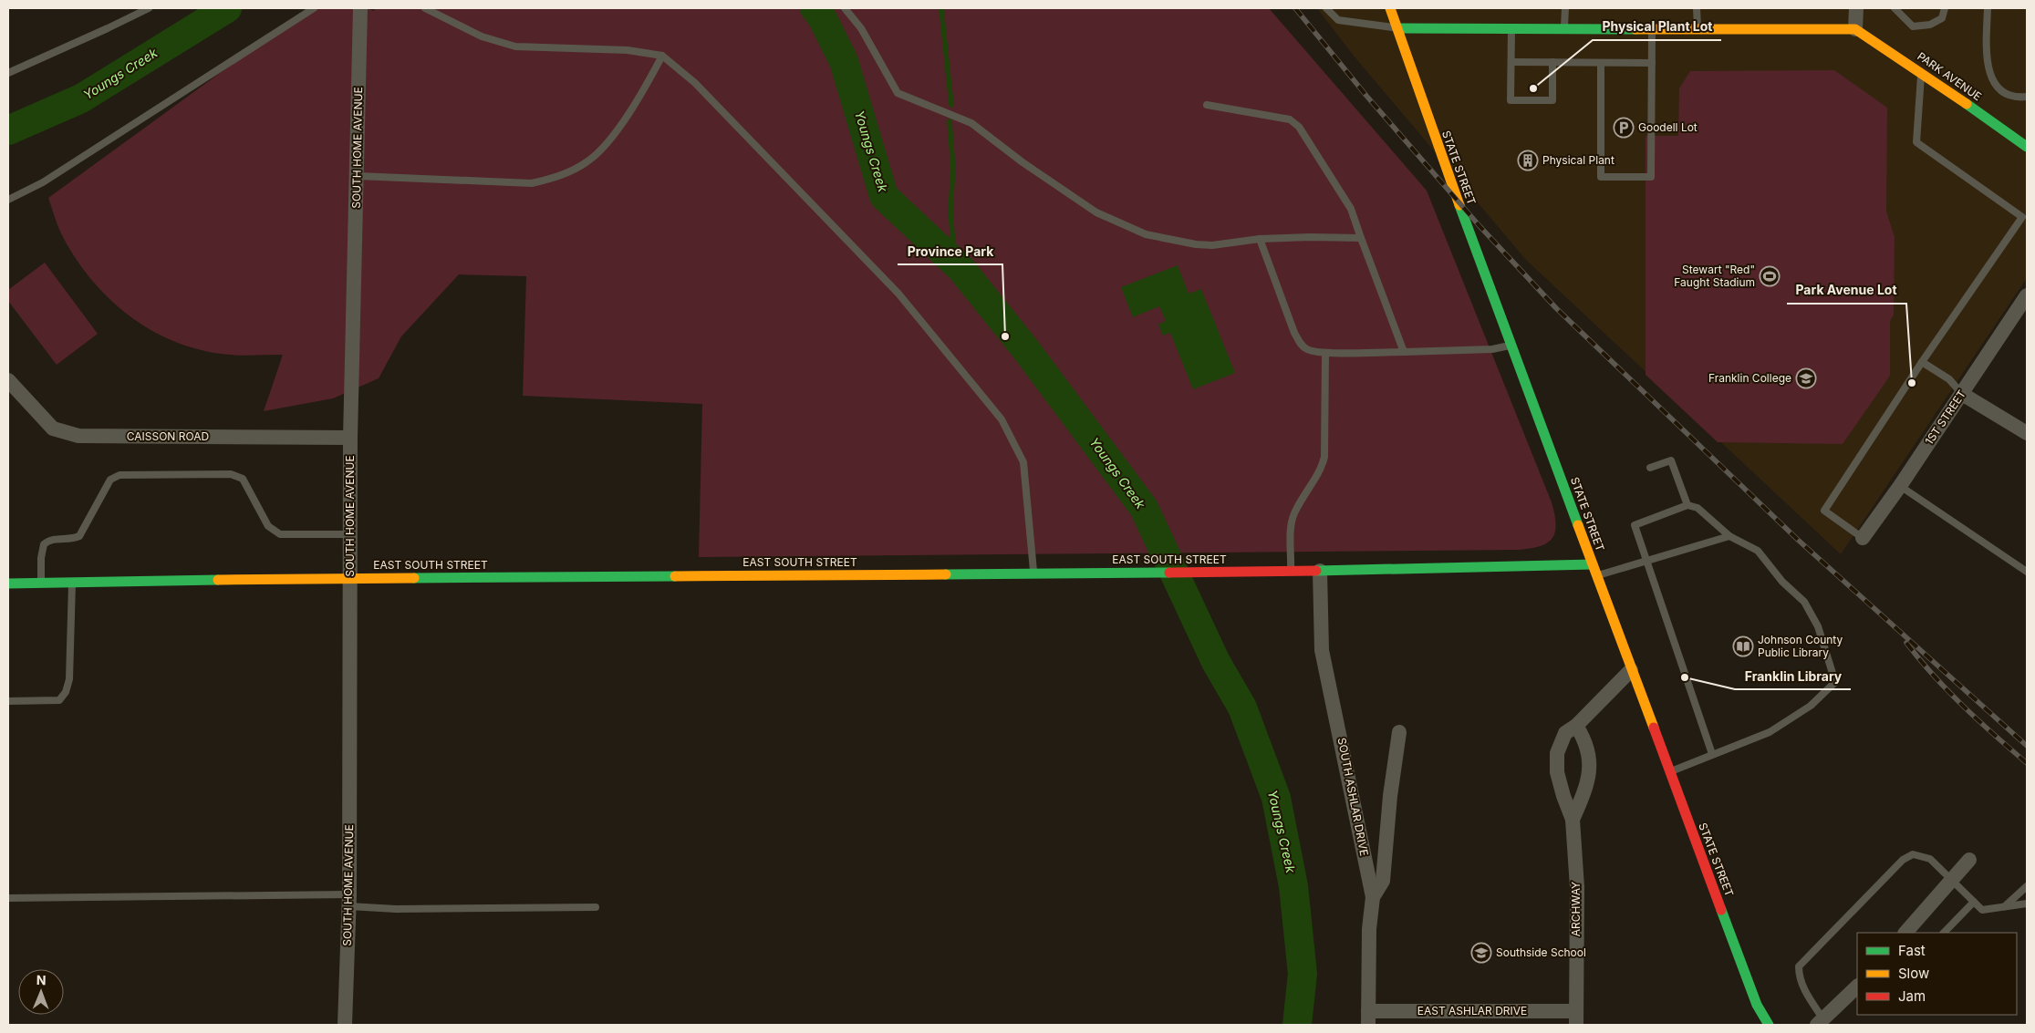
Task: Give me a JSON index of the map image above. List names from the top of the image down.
{
  "streets": {
    "street": [
      "PARK AVENUE",
      "SOUTH HOME AVENUE",
      "STATE STREET",
      "1ST STREET",
      "CAISSON ROAD",
      "EAST SOUTH STREET",
      "SOUTH ASHLAR DRIVE",
      "ARCHWAY",
      "EAST ASHLAR DRIVE"
    ]
  },
  "crossings": [
    ["SOUTH HOME AVENUE", "CAISSON ROAD"],
    ["SOUTH HOME AVENUE", "EAST SOUTH STREET"],
    ["STATE STREET", "EAST SOUTH STREET"],
    ["STATE STREET", "ARCHWAY"],
    ["EAST SOUTH STREET", "SOUTH ASHLAR DRIVE"],
    ["SOUTH ASHLAR DRIVE", "EAST ASHLAR DRIVE"],
    ["ARCHWAY", "EAST ASHLAR DRIVE"]
  ],
  "water": ["Youngs Creek"],
  "places": {
    "other": [
      "Physical Plant Lot",
      "Province Park",
      "Park Avenue Lot",
      "Franklin Library"
    ],
    "parking": ["Goodell Lot"],
    "building": ["Physical Plant"],
    "sports": ["Stewart \"Red\" Faught Stadium"],
    "school or university": ["Franklin College", "Southside School"],
    "library": ["Johnson County Public Library"]
  },
  "legend": ["Fast", "Slow", "Jam"],
  "north": "top"
}
